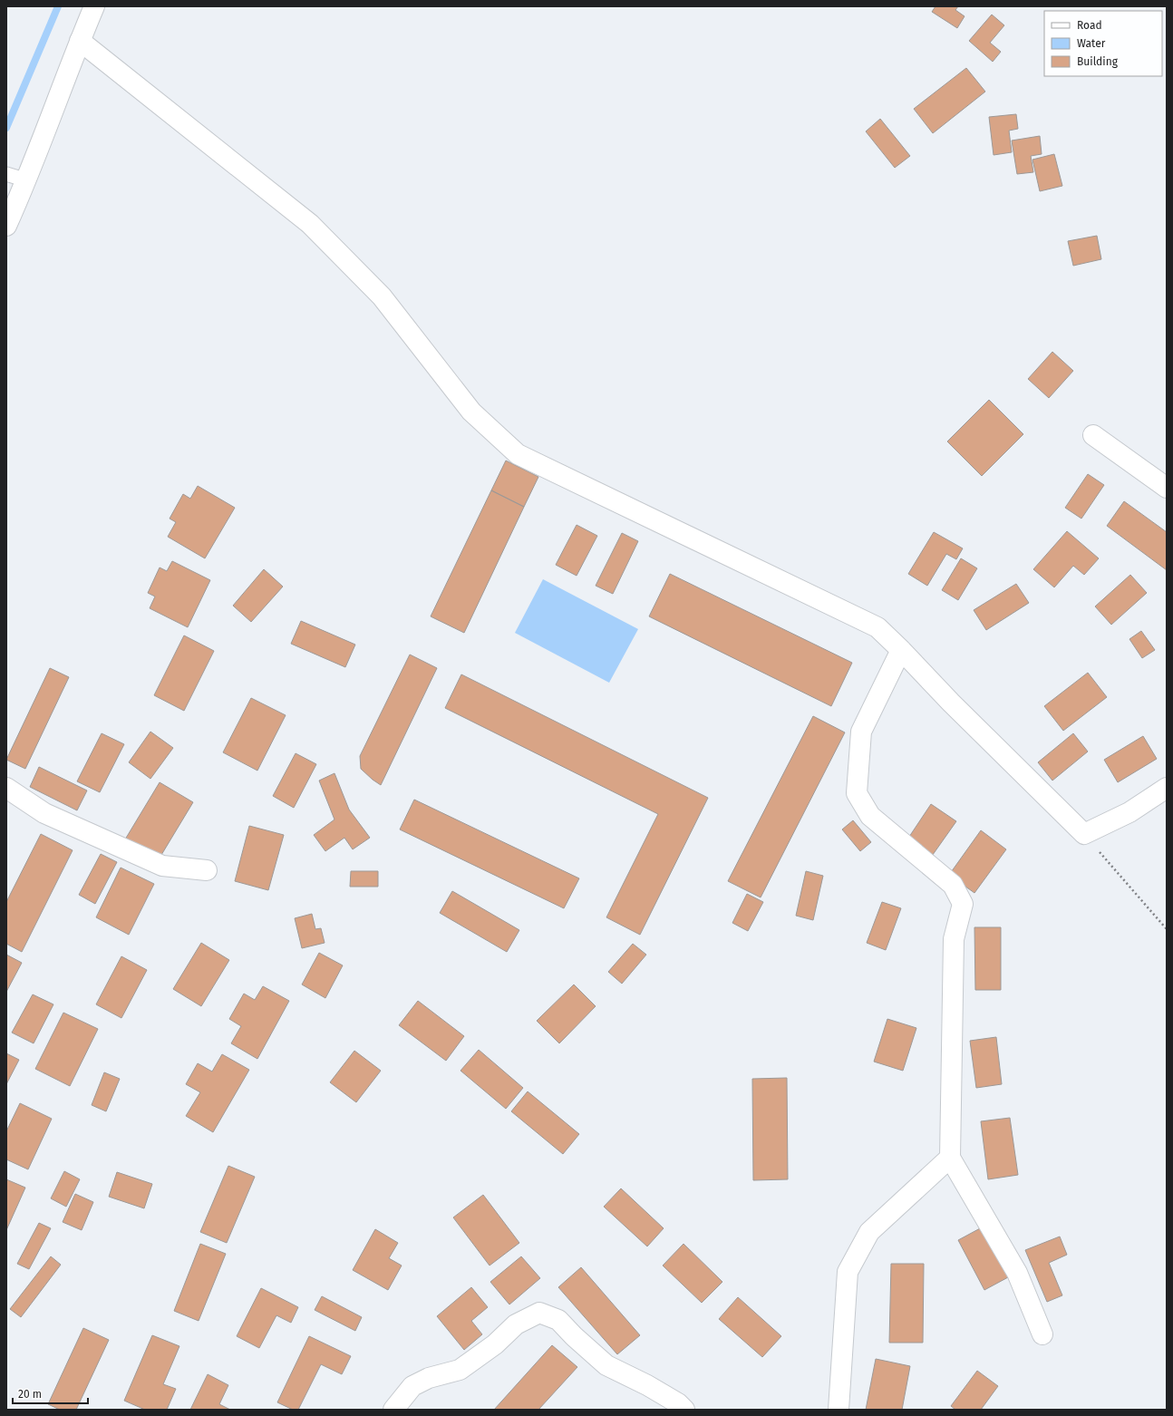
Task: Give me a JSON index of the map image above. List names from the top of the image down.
{
  "legend": ["Road", "Water", "Building"],
  "scale_bar": "20 m"
}
